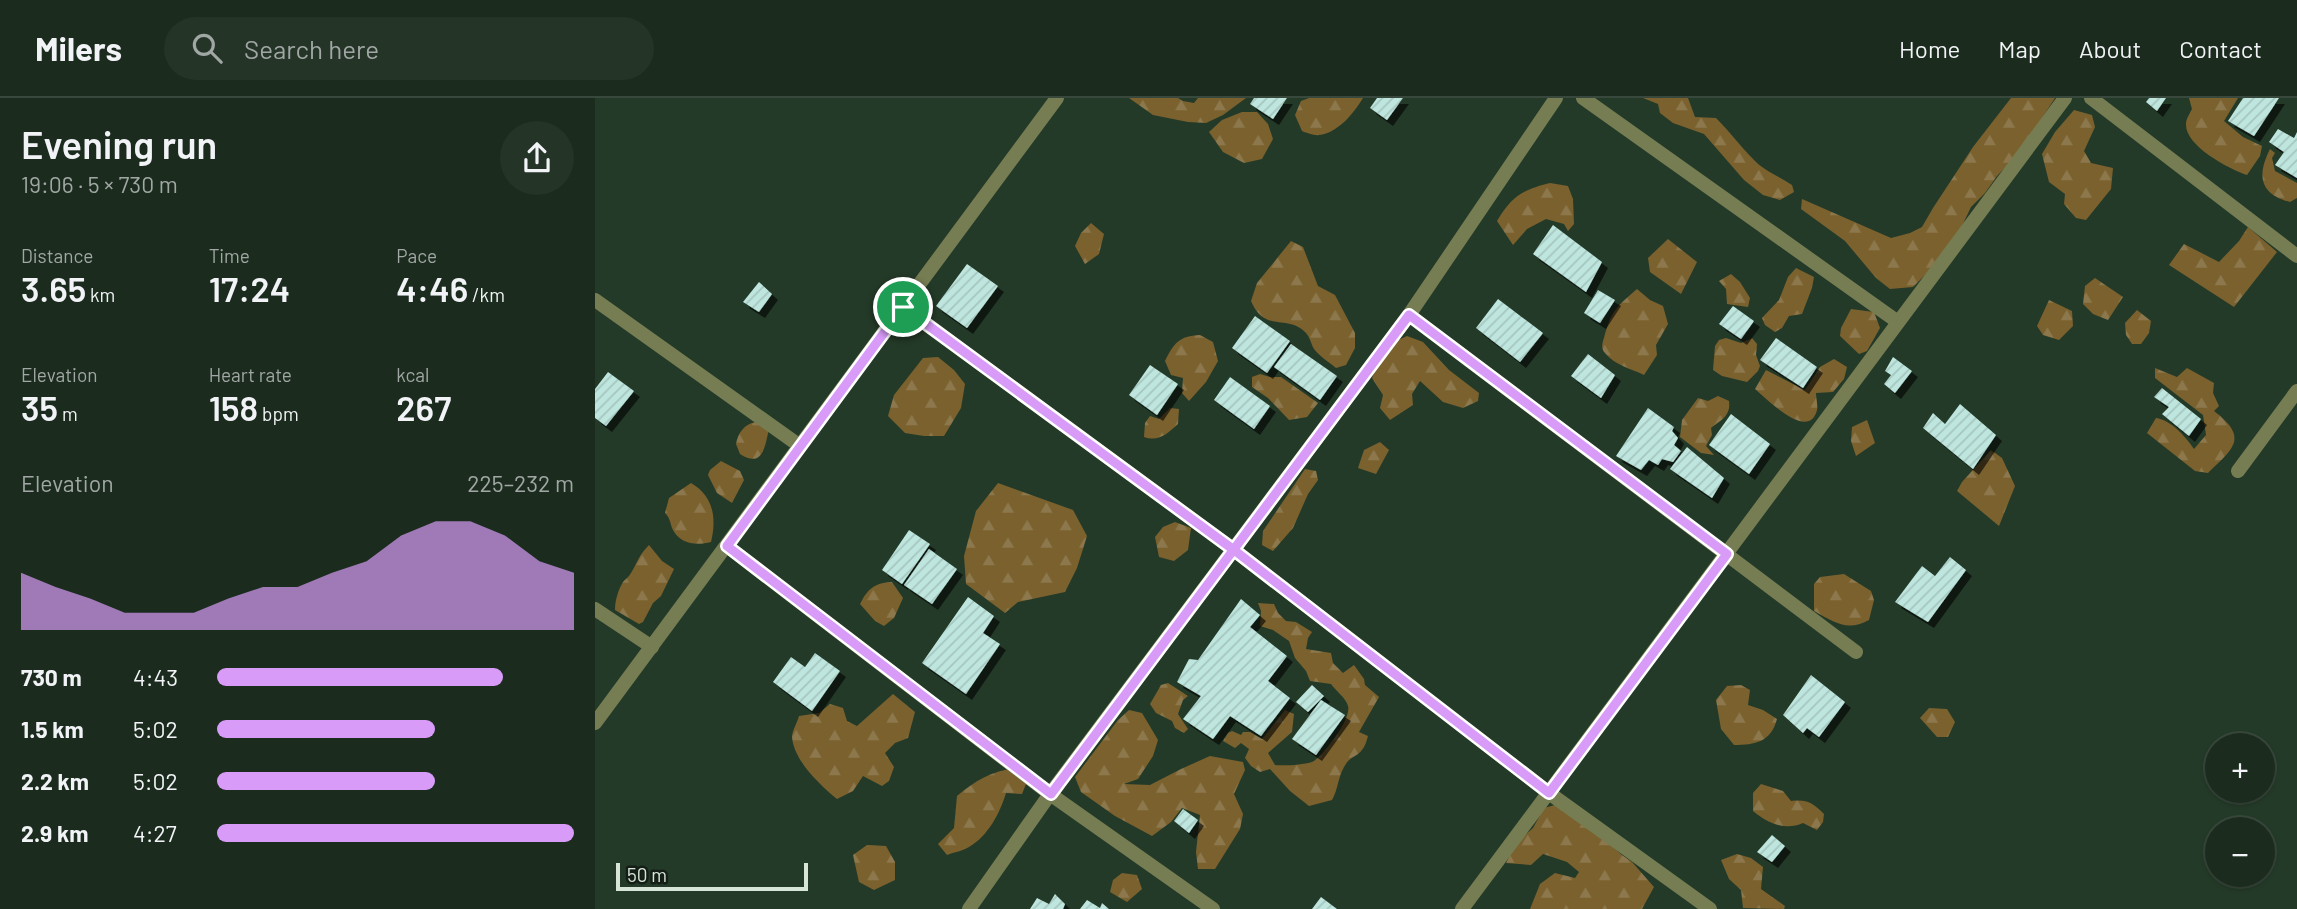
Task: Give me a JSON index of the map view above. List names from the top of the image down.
{
  "scale_bar": "50 m",
  "page": {
    "header": "Milers",
    "search": "Search here",
    "nav": [
      "Home",
      "Map",
      "About",
      "Contact"
    ],
    "heading": ["Evening run", "19:06 · 5 × 730 m"],
    "stats": [
      ["Distance", "3.65 km"],
      ["Time", "17:24"],
      ["Pace", "4:46 /km"],
      ["Elevation", "35 m"],
      ["Heart rate", "158 bpm"],
      ["kcal", "267"]
    ],
    "chart": ["Elevation", "225–232 m"],
    "list": [
      {
        "name": "730 m",
        "note": "4:43"
      },
      {
        "name": "1.5 km",
        "note": "5:02"
      },
      {
        "name": "2.2 km",
        "note": "5:02"
      },
      {
        "name": "2.9 km",
        "note": "4:27"
      }
    ],
    "map_buttons": ["+", "−"],
    "scale": "50 m"
  }
}
